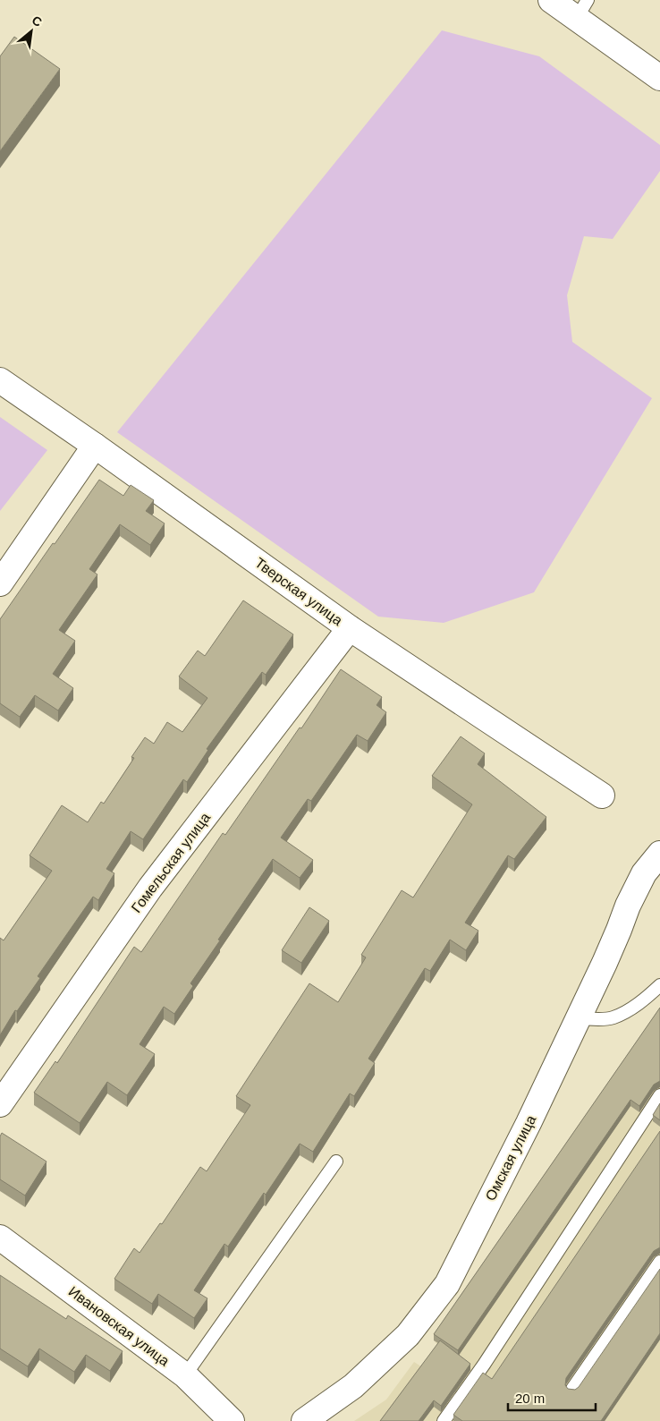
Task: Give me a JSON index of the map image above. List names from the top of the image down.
{
  "streets": {
    "street": [
      "Тверская улица",
      "Гомельская улица",
      "Омская улица",
      "Ивановская улица"
    ]
  },
  "crossings": [
    ["Тверская улица", "Гомельская улица"]
  ],
  "scale_bar": "20 m",
  "north": "top right"
}
